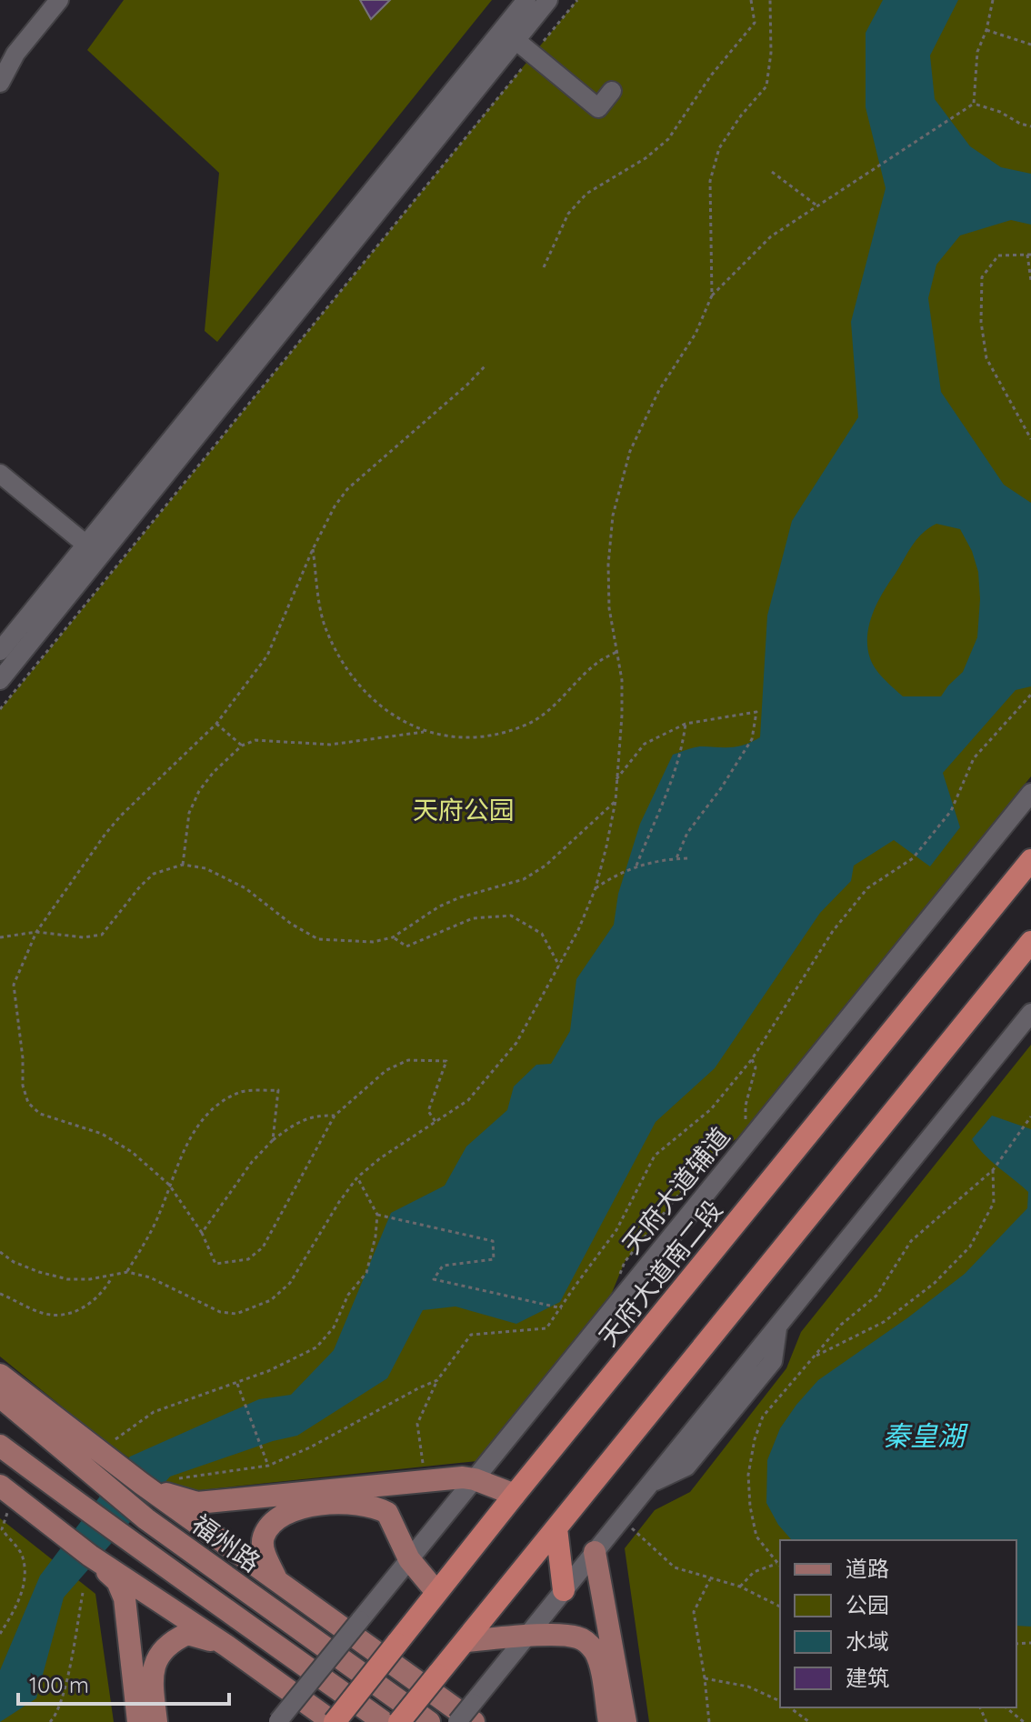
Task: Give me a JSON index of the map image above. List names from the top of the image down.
{
  "streets": {
    "highway": ["天府大道南二段"],
    "main road": ["福州路"],
    "street": ["天府大道辅道"]
  },
  "water": ["秦皇湖"],
  "parks": ["天府公园"],
  "legend": [
    "道路",
    "公园",
    "水域",
    "建筑"
  ],
  "scale_bar": "100 m"
}
